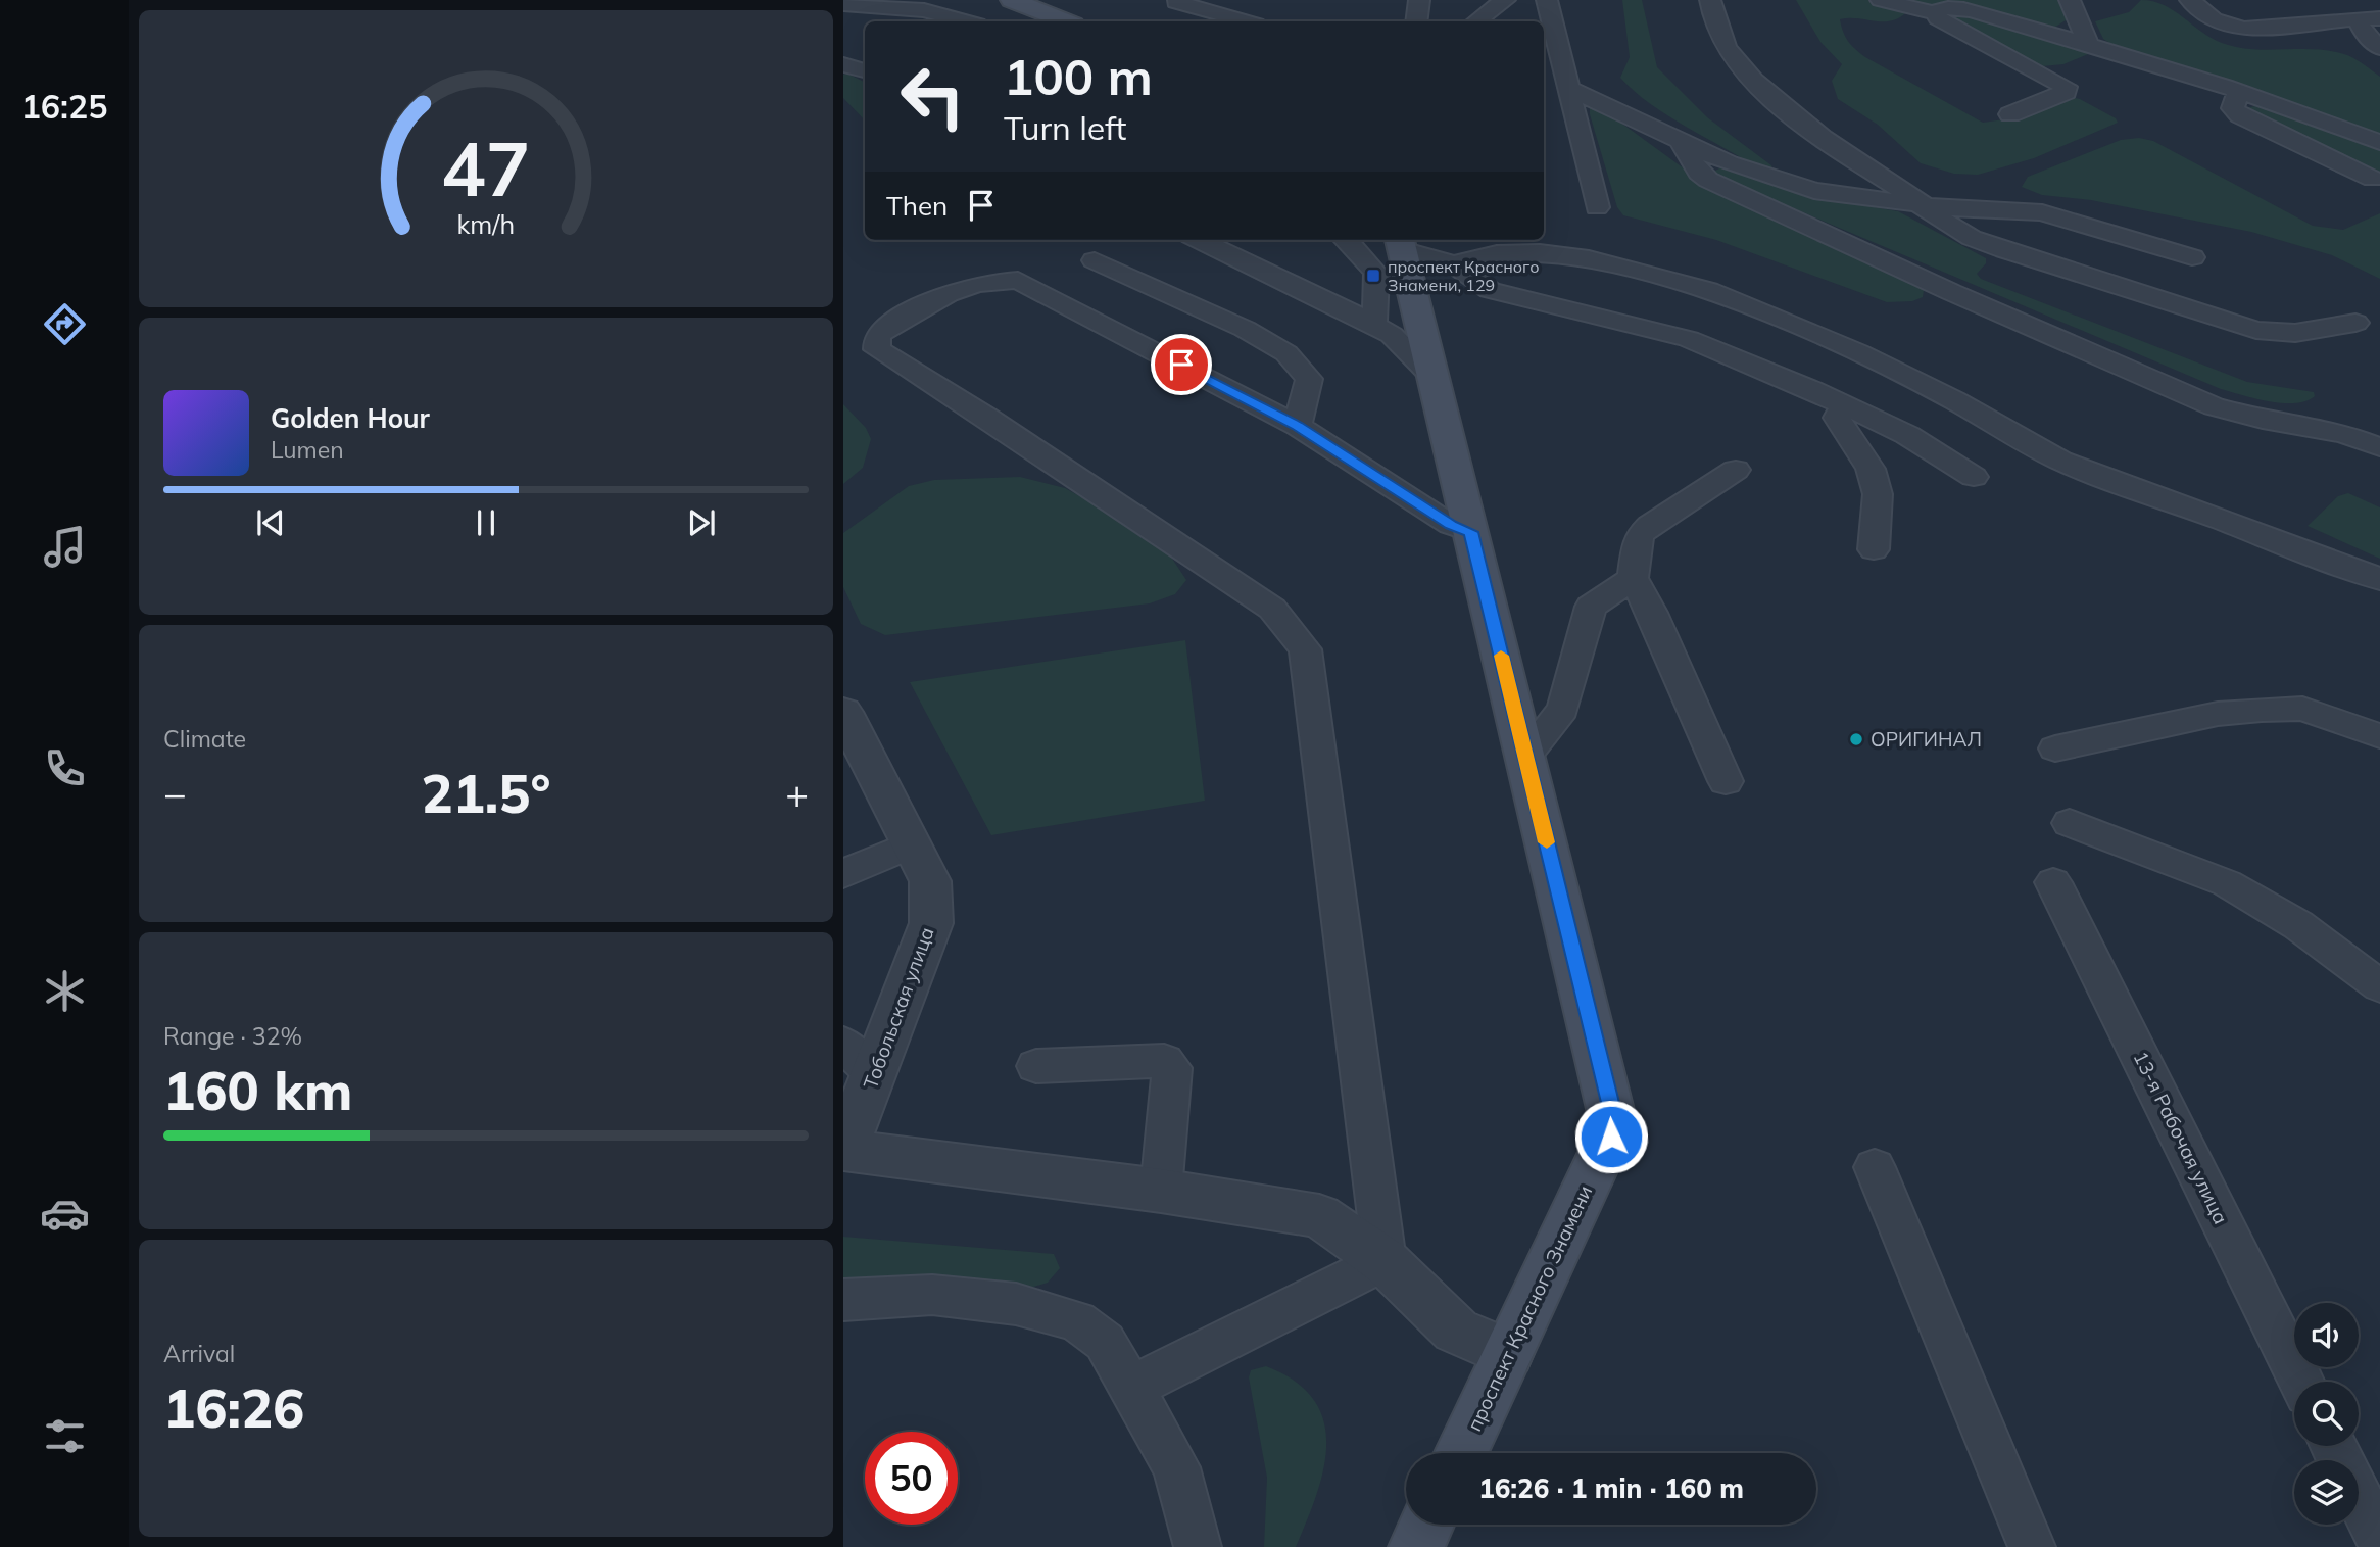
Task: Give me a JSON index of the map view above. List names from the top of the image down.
{
  "streets": {
    "main road": ["проспект Красного Знамени"],
    "street": ["Тобольская улица"],
    "lane": ["13-я Рабочая улица"]
  },
  "places": {
    "transit": ["проспект Красного Знамени, 129"],
    "other": ["ОРИГИНАЛ"]
  },
  "page": {
    "tabs": "16:25",
    "turn": ["100 m", "Turn left"],
    "then": "Then",
    "song": ["Golden Hour", "Lumen"],
    "tile": [
      "Climate",
      ["Range · 32%", "160 km"],
      ["Arrival", "16:26"]
    ],
    "heat": ["−", "21.5°", "+"],
    "limit": "50",
    "trip": "16:26 · 1 min · 160 m",
    "gauge": ["47", "km/h"]
  }
}
